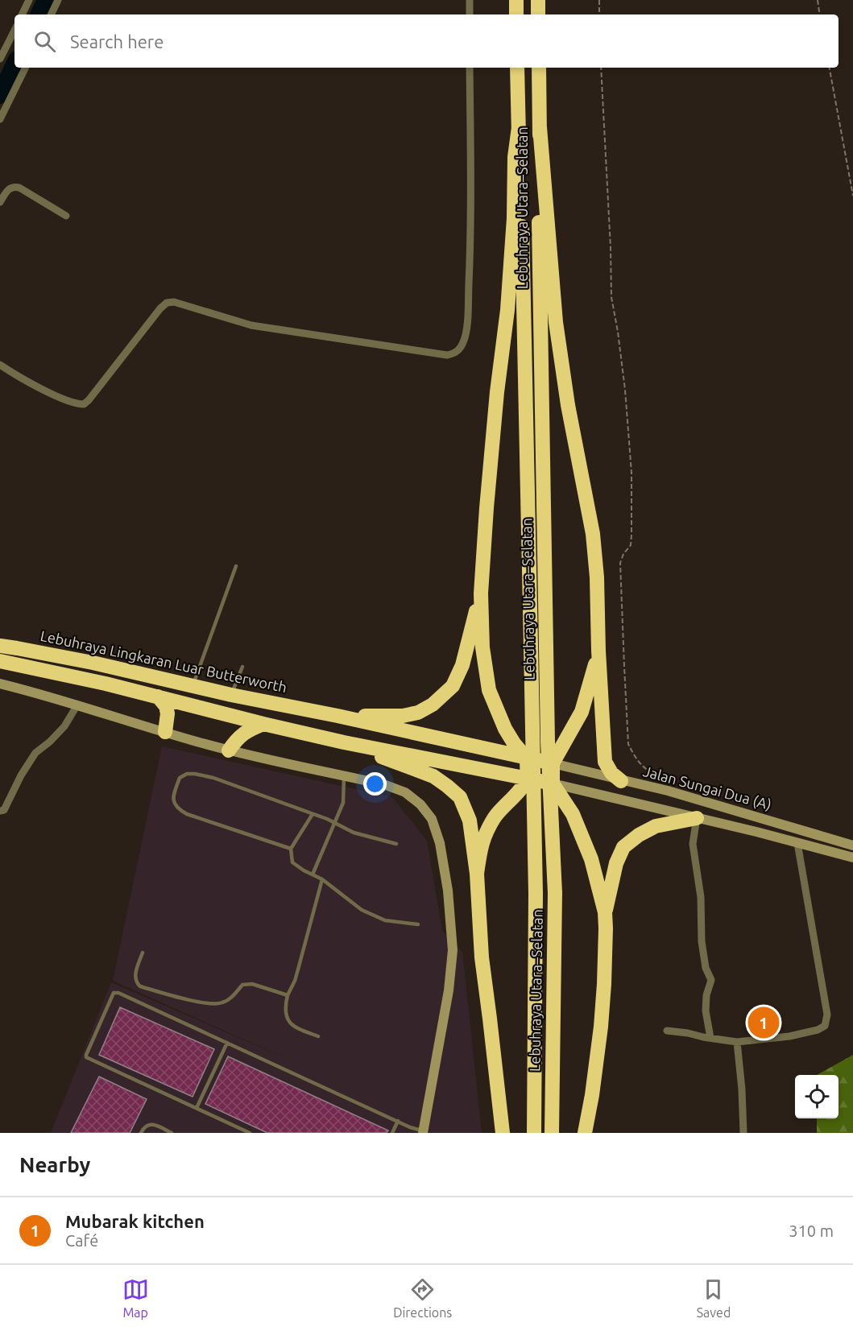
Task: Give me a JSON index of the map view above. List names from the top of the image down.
{
  "streets": {
    "highway": ["Lebuhraya Utara–Selatan", "Lebuhraya Lingkaran Luar Butterworth"],
    "main road": ["Jalan Sungai Dua (A)"]
  },
  "page": {
    "search": "Search here",
    "pins": "1",
    "heading": "Nearby",
    "list": [
      {
        "mark": "1",
        "name": "Mubarak kitchen",
        "note": "Café",
        "value": "310 m"
      }
    ],
    "nav": ["Map", "Directions", "Saved"]
  }
}
